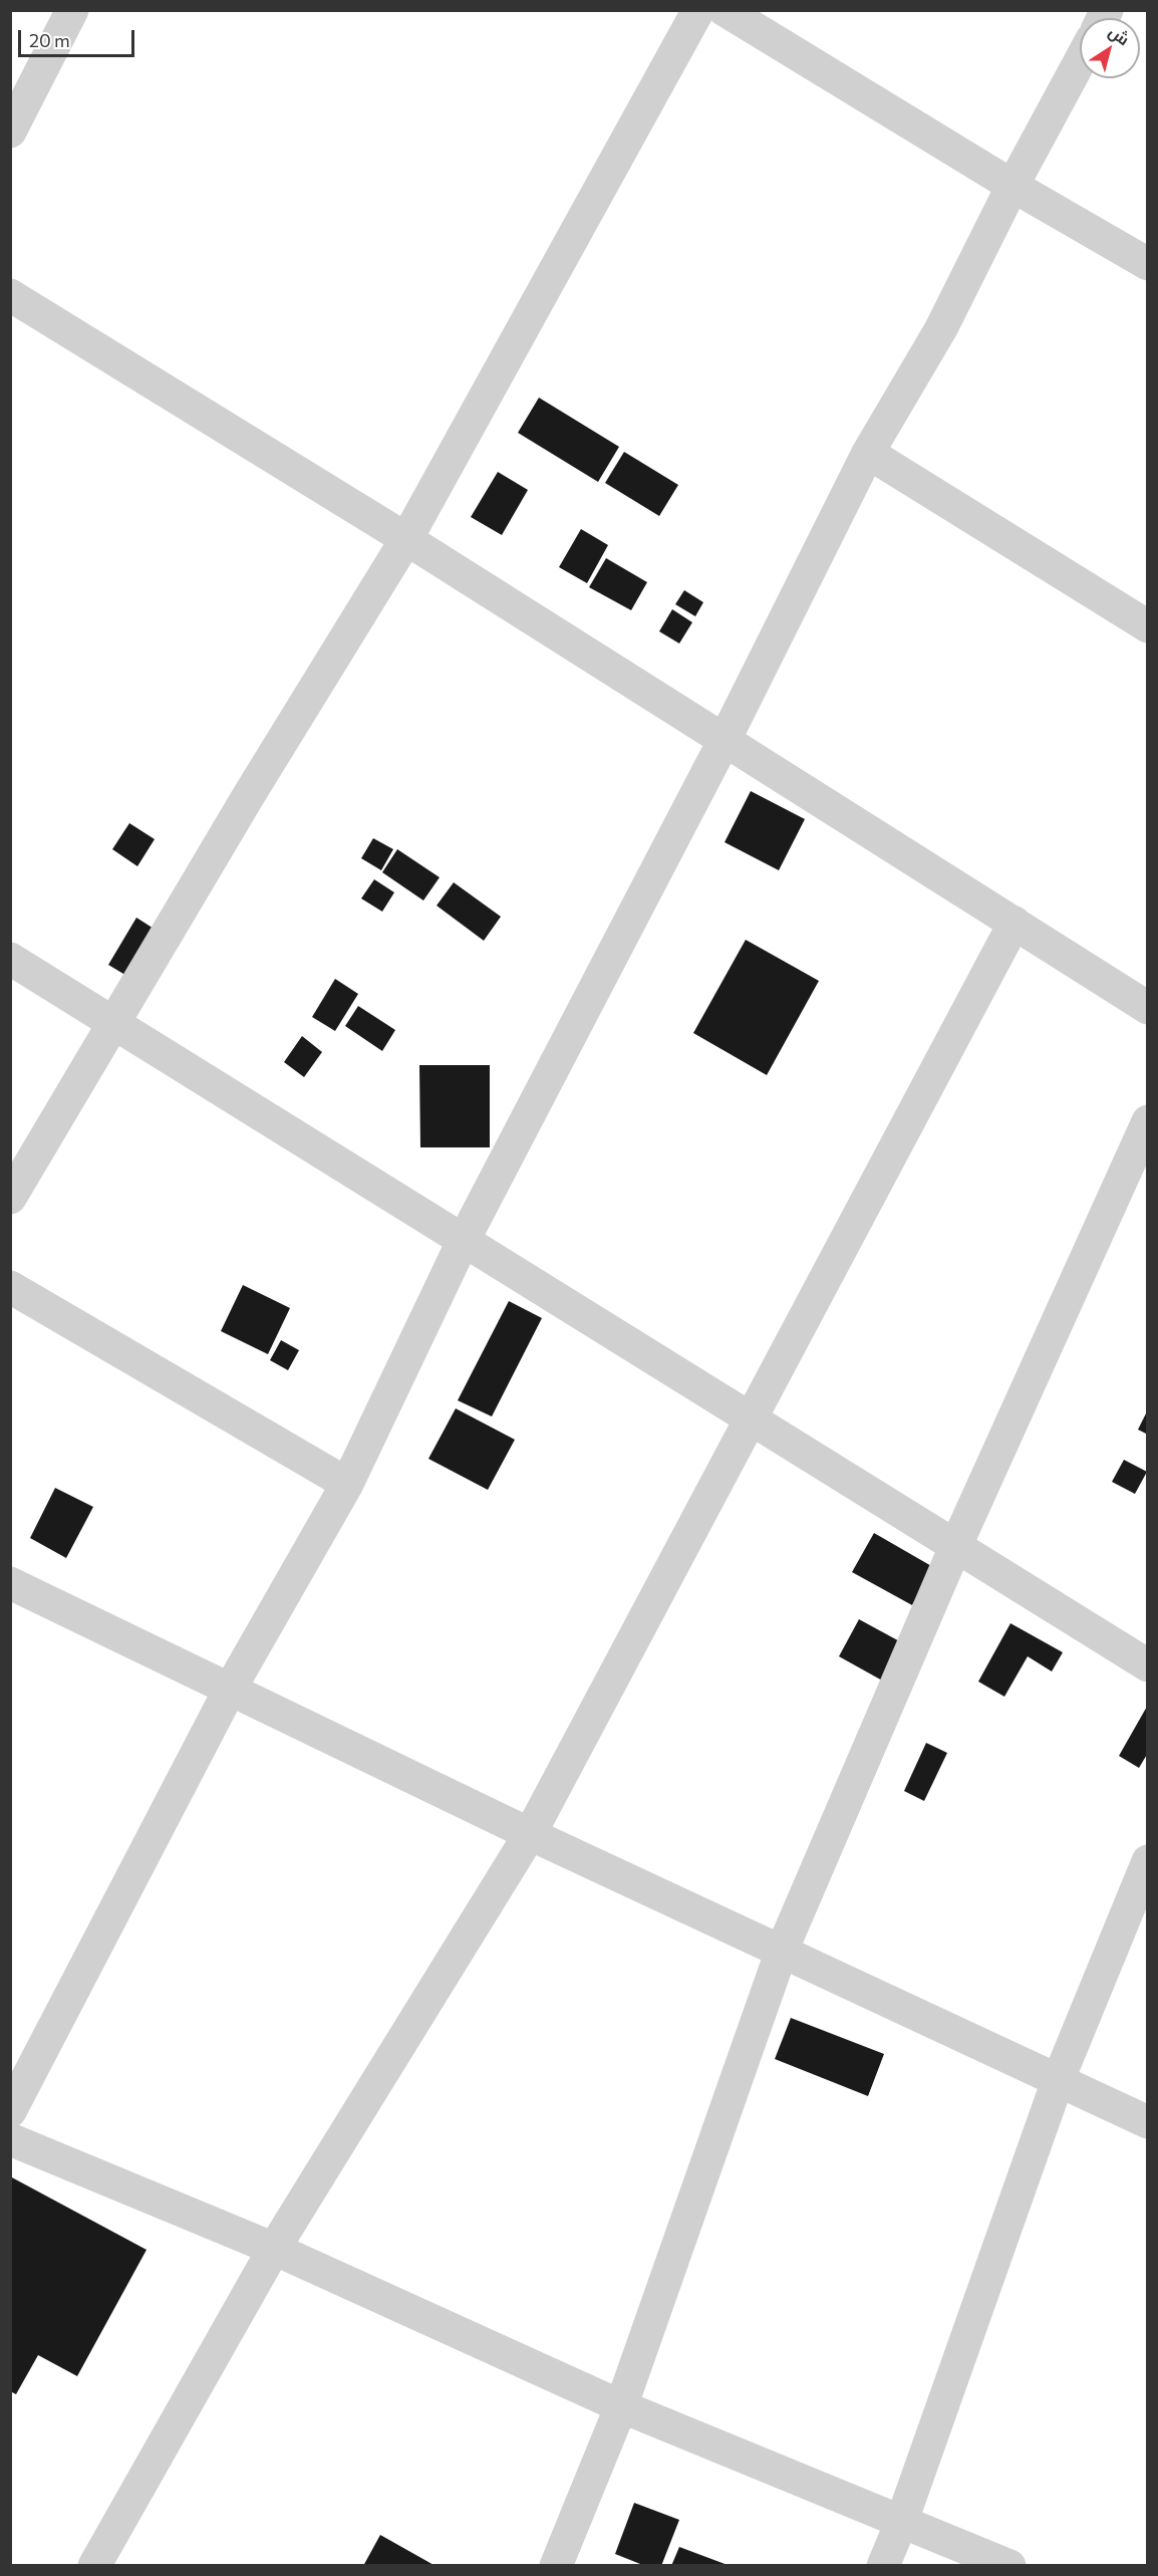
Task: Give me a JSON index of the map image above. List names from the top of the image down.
{
  "scale_bar": "20 m",
  "north": "top right"
}
